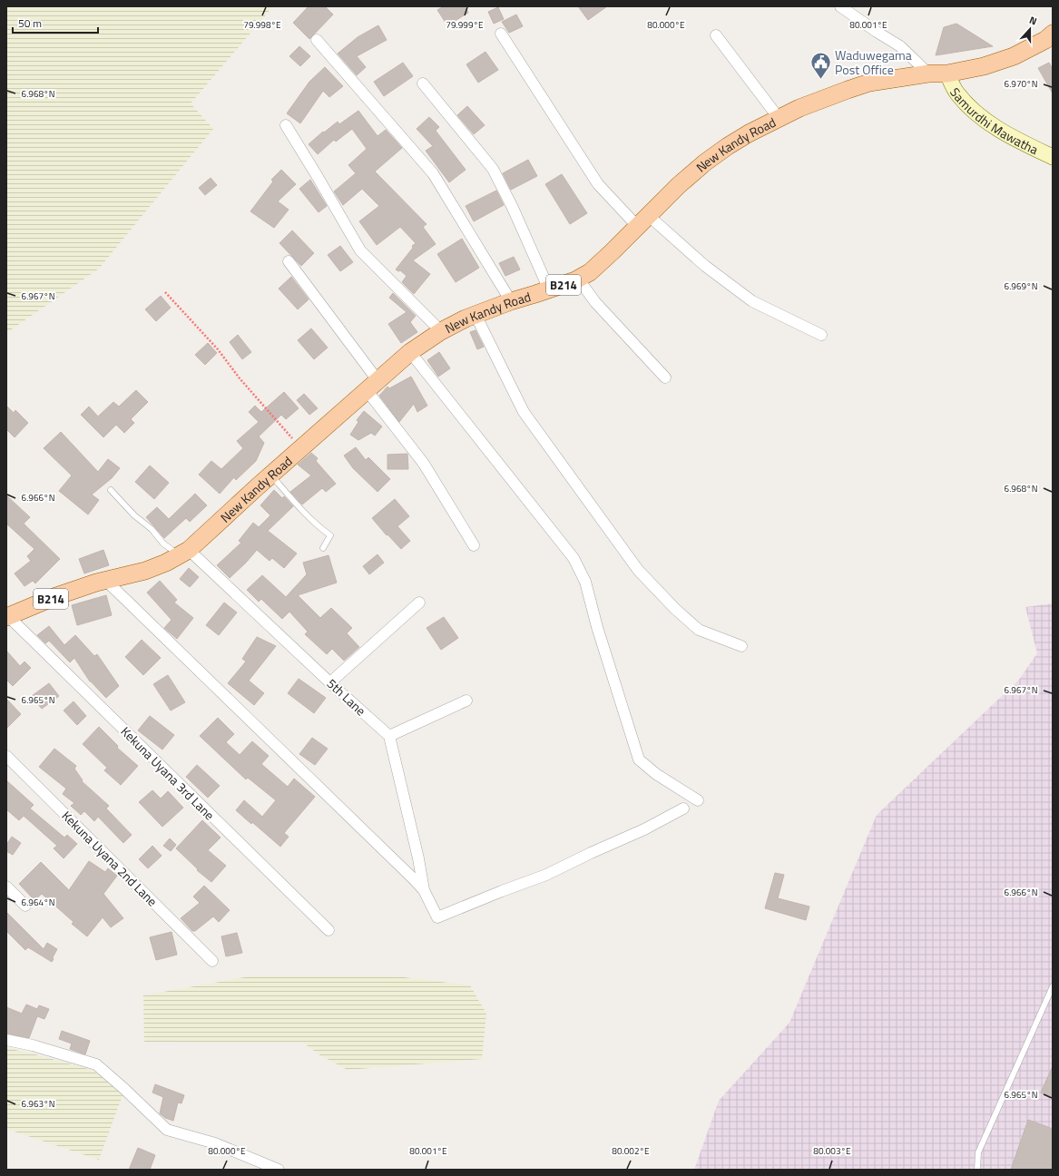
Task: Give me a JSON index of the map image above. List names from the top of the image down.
{
  "streets": {
    "main road": ["Samurdhi Mawatha", "New Kandy Road", "B214"],
    "street": ["5th Lane", "Kekuna Uyana 3rd Lane", "Kekuna Uyana 2nd Lane"]
  },
  "crossings": [
    ["Samurdhi Mawatha", "New Kandy Road"],
    ["New Kandy Road", "5th Lane"],
    ["New Kandy Road", "Kekuna Uyana 3rd Lane"]
  ],
  "places": {
    "public building": ["Waduwegama Post Office"]
  },
  "scale_bar": "50 m",
  "north": "top",
  "coordinates": [
    "80.000°E",
    "79.998°E",
    "79.999°E",
    "80.001°E",
    "6.970°N",
    "6.968°N",
    "6.969°N",
    "6.967°N",
    "6.966°N",
    "6.965°N",
    "6.964°N",
    "6.963°N",
    "80.002°E",
    "80.003°E"
  ]
}
